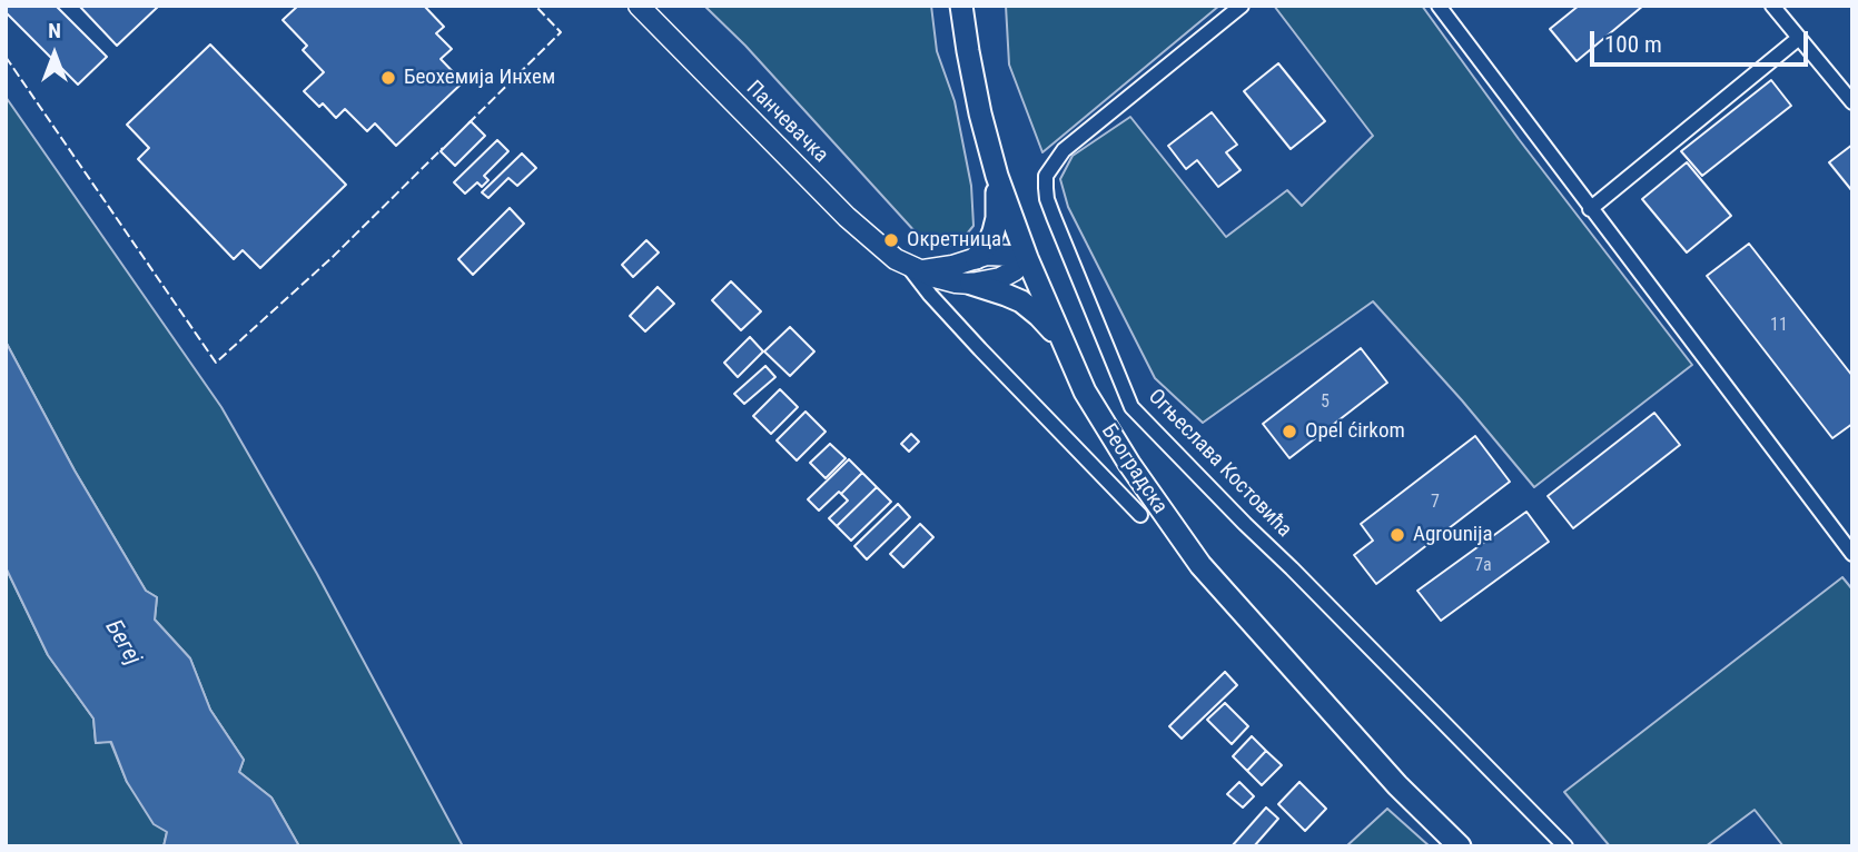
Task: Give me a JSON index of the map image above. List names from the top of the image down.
{
  "streets": {
    "main road": ["Београдска"],
    "street": ["Панчевачка", "Огњеслава Костовића"]
  },
  "water": ["Бегеј"],
  "places": [
    "Беохемија Инхем",
    "Окретница",
    "Opel ćirkom",
    "Agrounija"
  ],
  "house_numbers": [
    "11",
    "5",
    "7",
    "7a"
  ],
  "scale_bar": "100 m",
  "north": "top"
}
